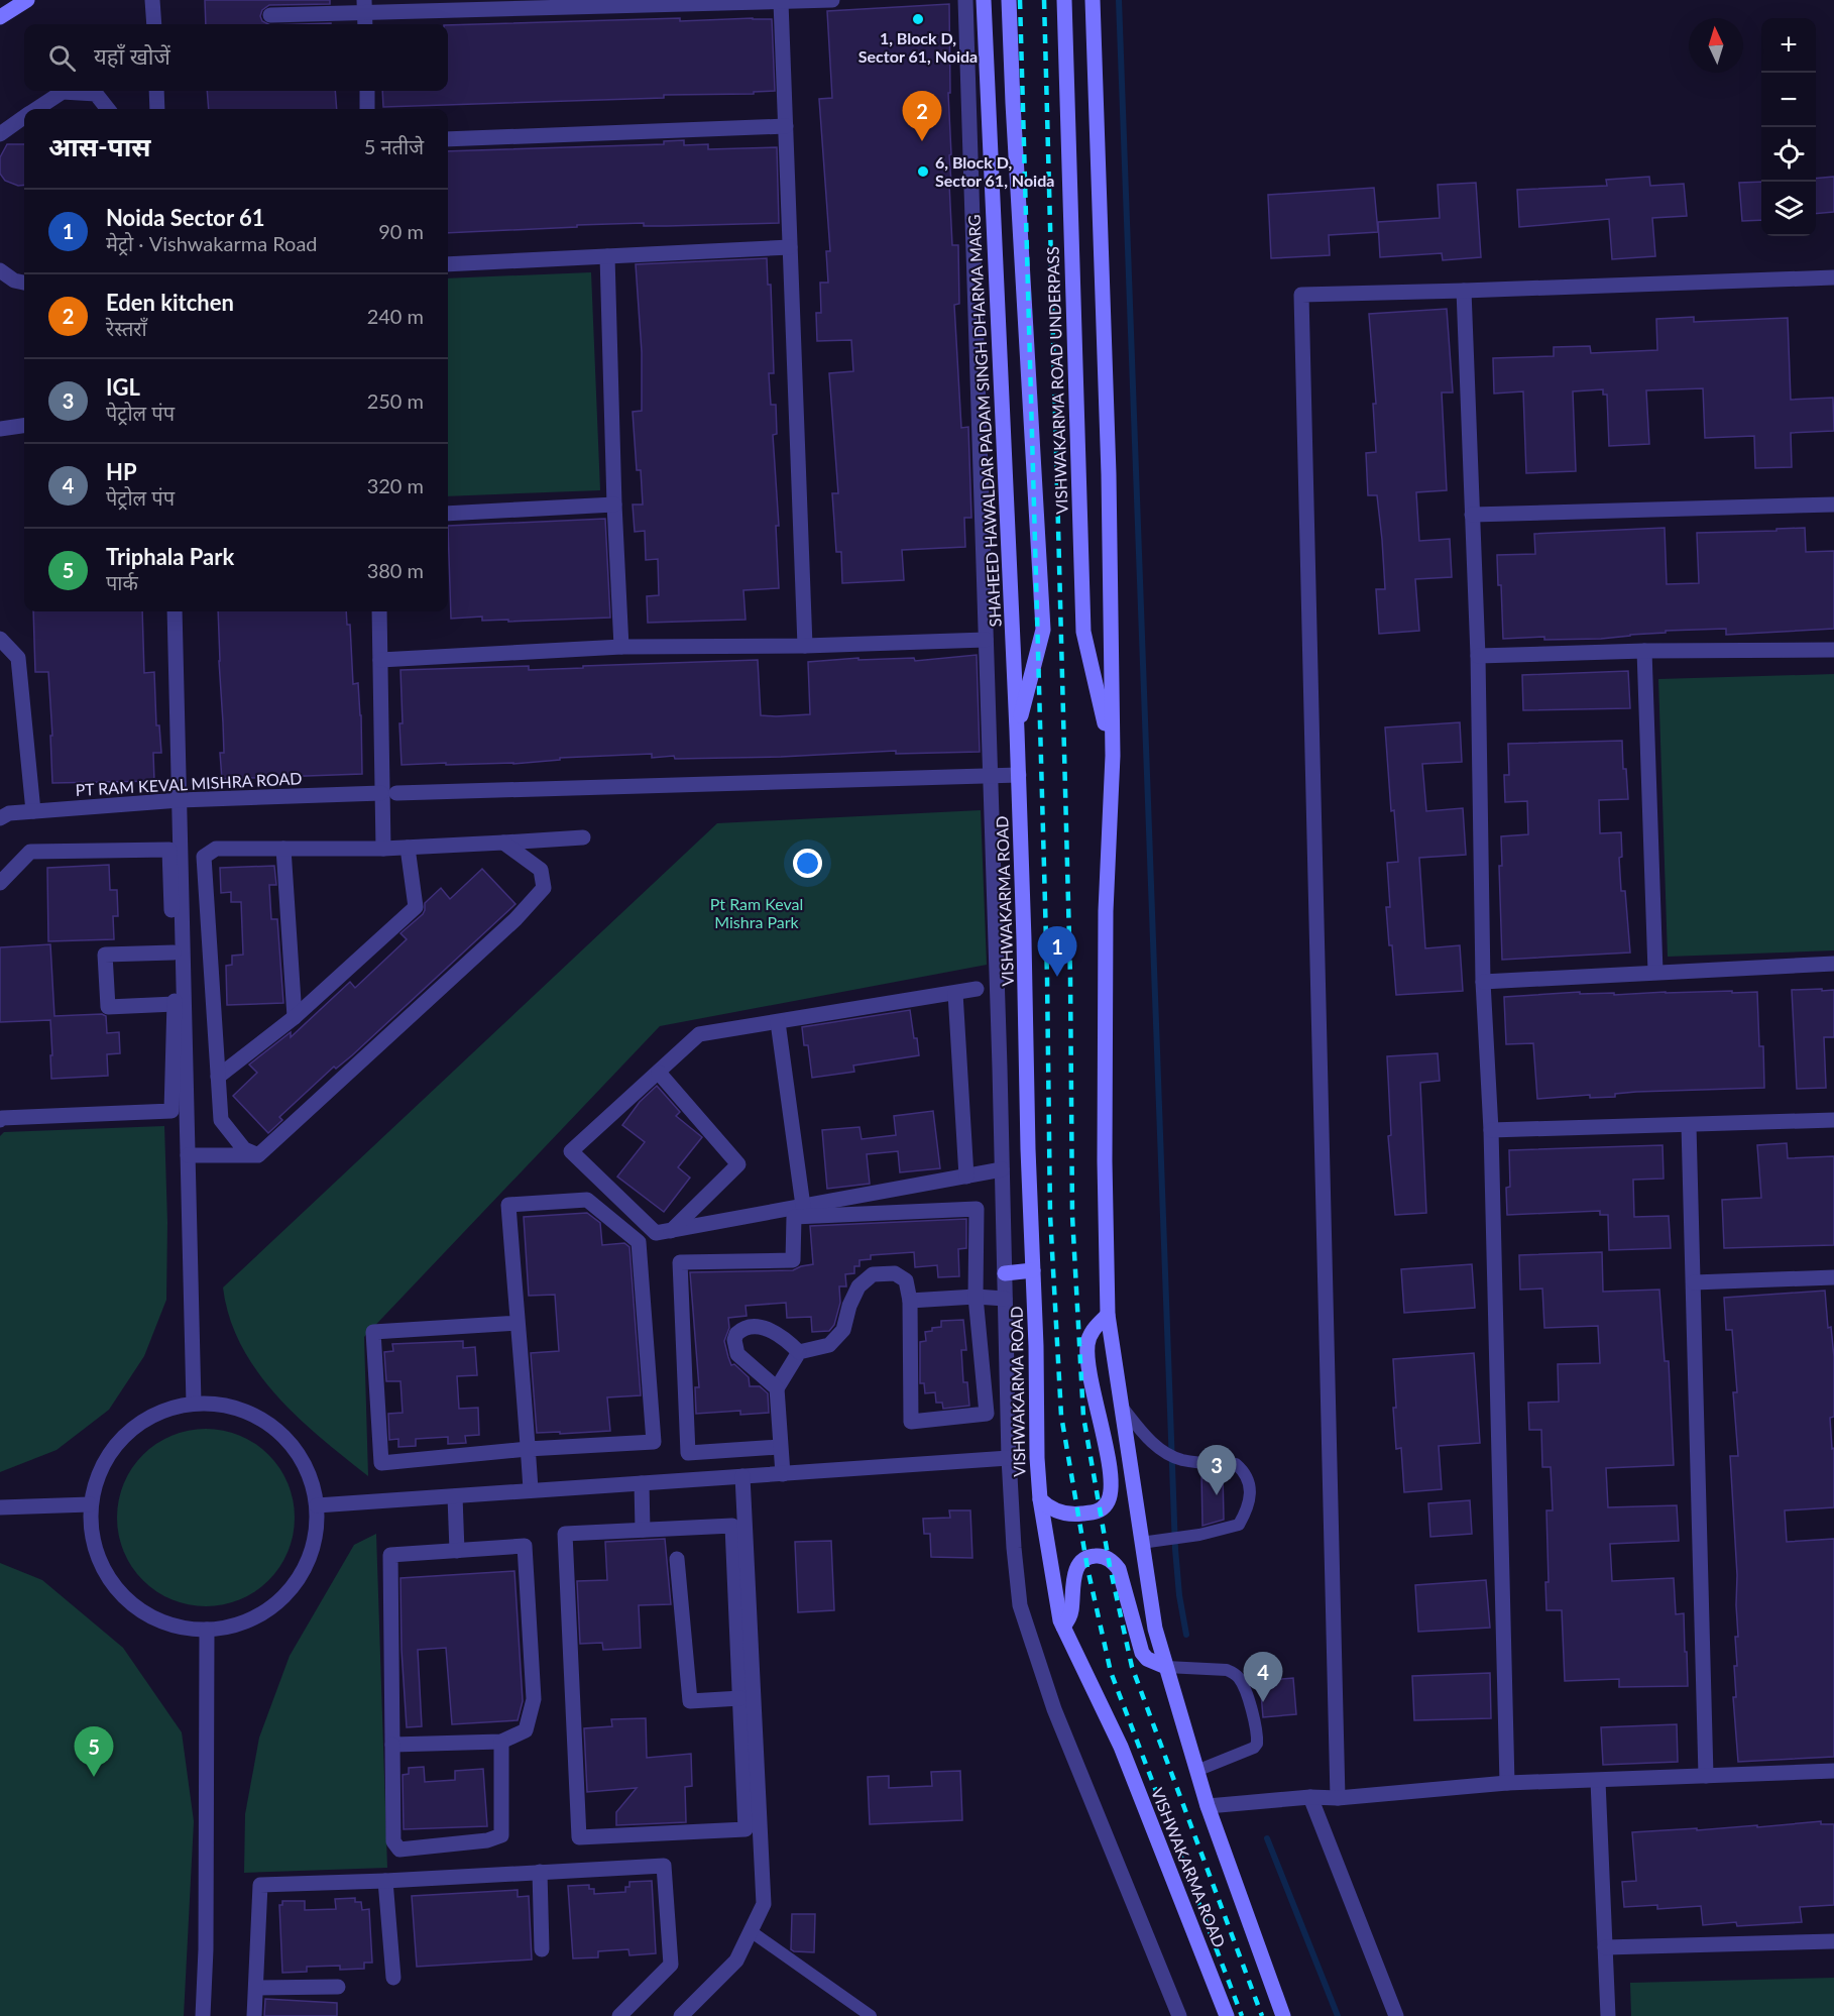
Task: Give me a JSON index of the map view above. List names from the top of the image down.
{
  "streets": {
    "main road": ["VISHWAKARMA ROAD UNDERPASS", "SHAHEED HAWALDAR PADAM SINGH DHARMA MARG", "VISHWAKARMA ROAD"],
    "street": ["PT RAM KEVAL MISHRA ROAD"]
  },
  "crossings": [
    ["VISHWAKARMA ROAD UNDERPASS", "SHAHEED HAWALDAR PADAM SINGH DHARMA MARG"],
    ["VISHWAKARMA ROAD UNDERPASS", "VISHWAKARMA ROAD"],
    ["SHAHEED HAWALDAR PADAM SINGH DHARMA MARG", "VISHWAKARMA ROAD"],
    ["PT RAM KEVAL MISHRA ROAD", "VISHWAKARMA ROAD"]
  ],
  "parks": ["Pt Ram Keval Mishra Park"],
  "places": ["1, Block D, Sector 61, Noida", "6, Block D, Sector 61, Noida"],
  "north": "top",
  "page": {
    "map_buttons": ["+", "−"],
    "search": "यहाँ खोजें",
    "pins": [
      "2",
      "1",
      "3",
      "4",
      "5"
    ],
    "heading": ["आस-पास", "5 नतीजे"],
    "list": [
      {
        "mark": "1",
        "name": "Noida Sector 61",
        "note": "मेट्रो · Vishwakarma Road",
        "value": "90 m"
      },
      {
        "mark": "2",
        "name": "Eden kitchen",
        "note": "रेस्तराँ",
        "value": "240 m"
      },
      {
        "mark": "3",
        "name": "IGL",
        "note": "पेट्रोल पंप",
        "value": "250 m"
      },
      {
        "mark": "4",
        "name": "HP",
        "note": "पेट्रोल पंप",
        "value": "320 m"
      },
      {
        "mark": "5",
        "name": "Triphala Park",
        "note": "पार्क",
        "value": "380 m"
      }
    ]
  }
}
